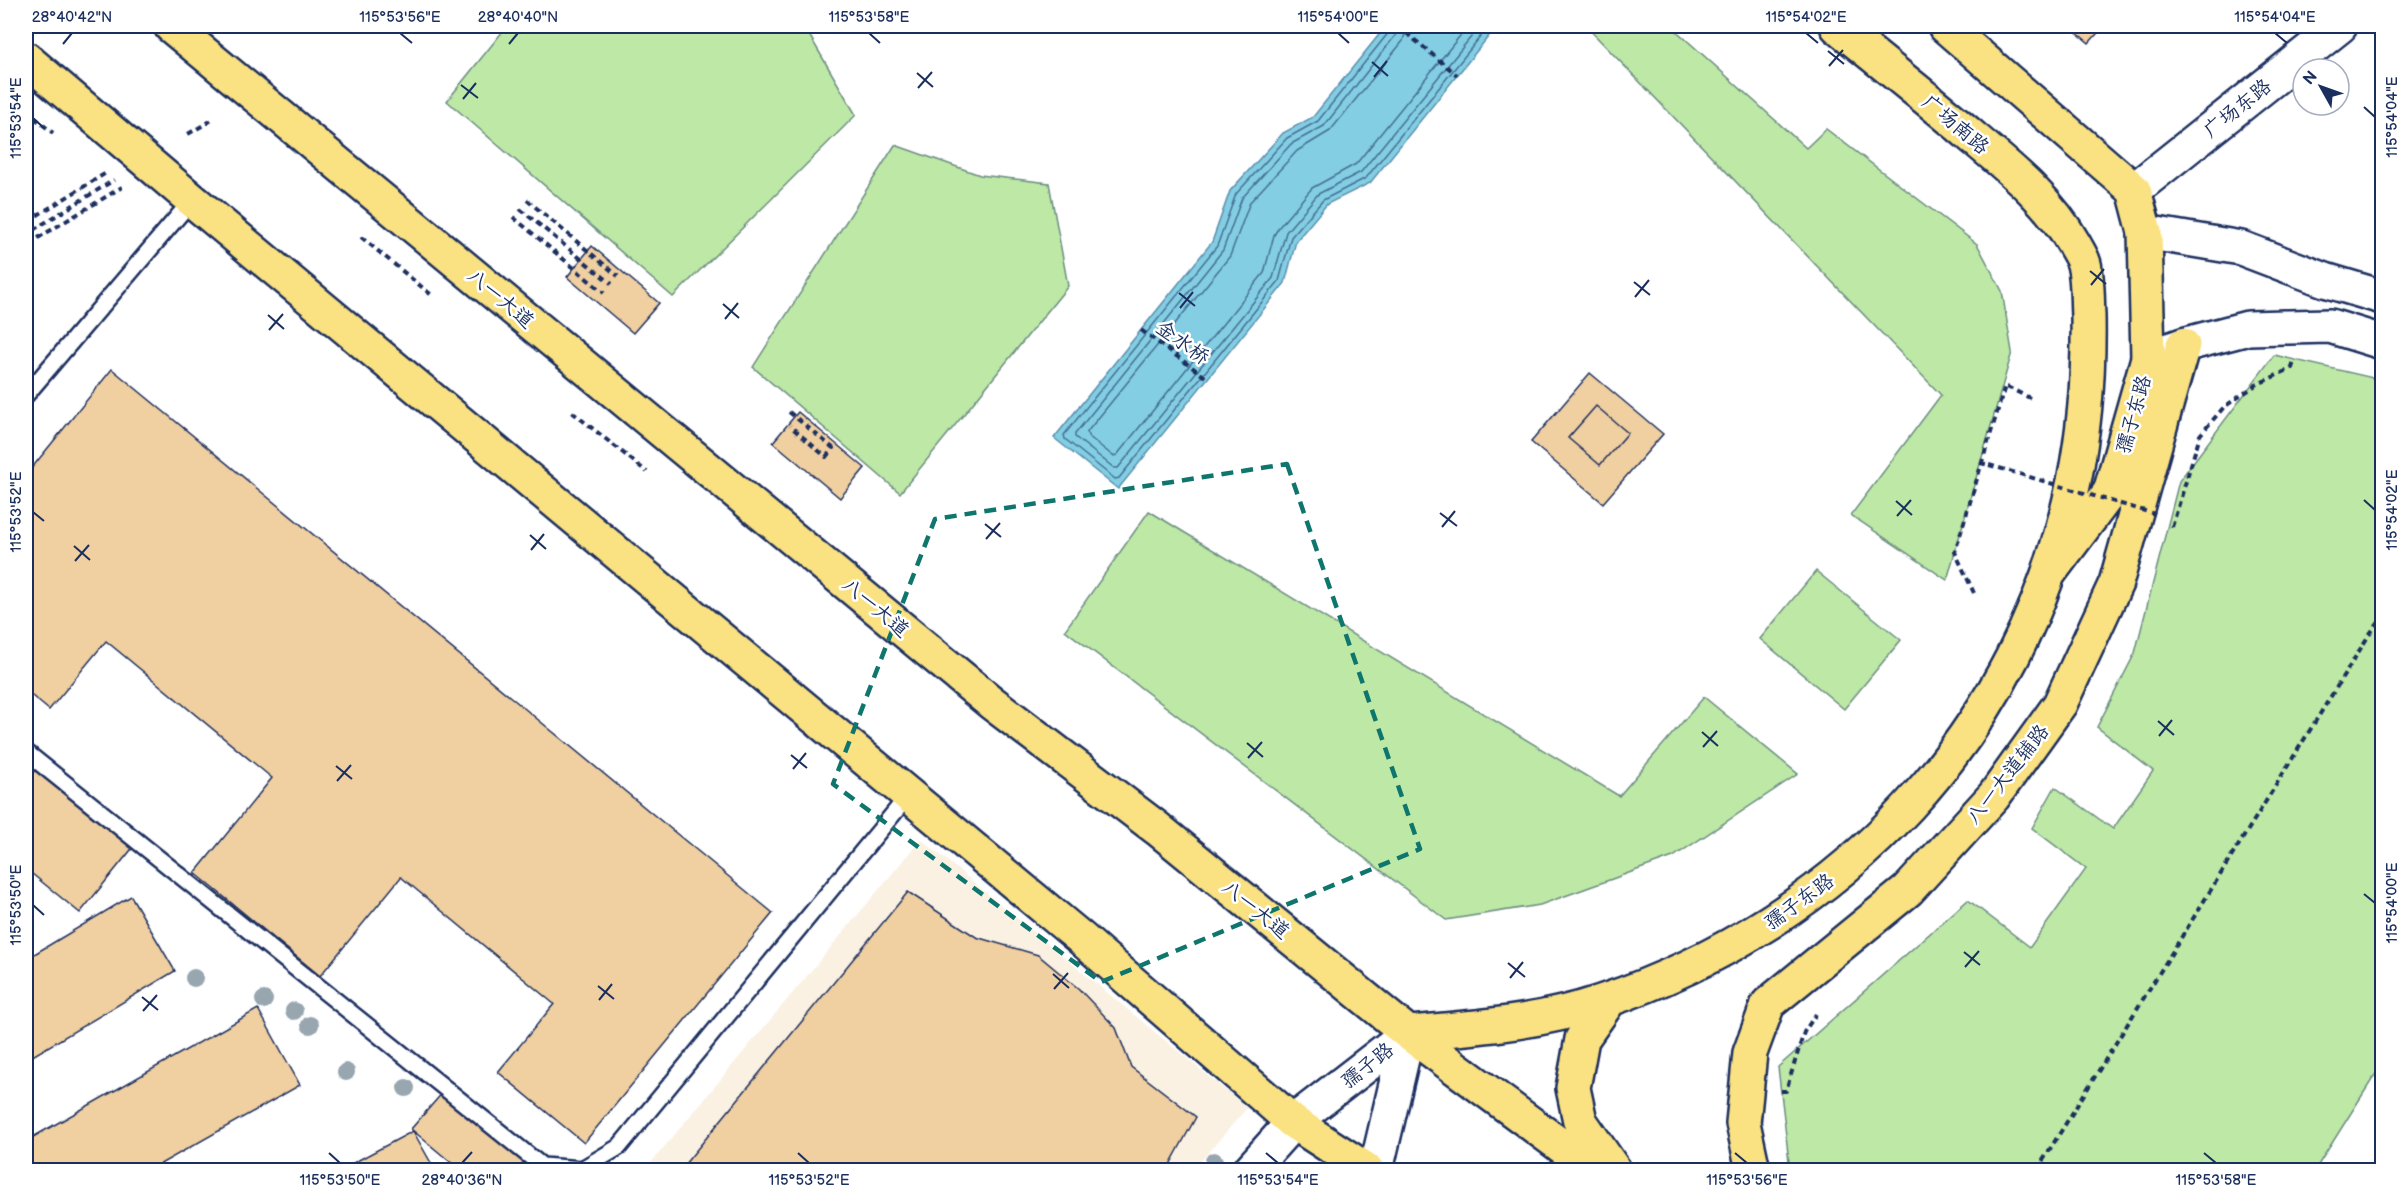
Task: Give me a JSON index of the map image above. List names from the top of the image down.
{
  "streets": {
    "main road": [
      "广场南路",
      "八一大道",
      "孺子东路",
      "八一大道辅路"
    ],
    "street": ["广场东路", "孺子路"],
    "path": ["金水桥"]
  },
  "crossings": [
    ["广场南路", "孺子东路"],
    ["八一大道", "孺子东路"],
    ["八一大道", "孺子路"],
    ["孺子东路", "孺子路"]
  ],
  "north": "top left",
  "coordinates": [
    "28°40'42\"N",
    "115°53'56\"E",
    "28°40'40\"N",
    "115°53'58\"E",
    "115°54'00\"E",
    "115°54'02\"E",
    "115°54'04\"E",
    "115°53'54\"E",
    "115°53'52\"E",
    "115°53'50\"E",
    "28°40'36\"N"
  ]
}
